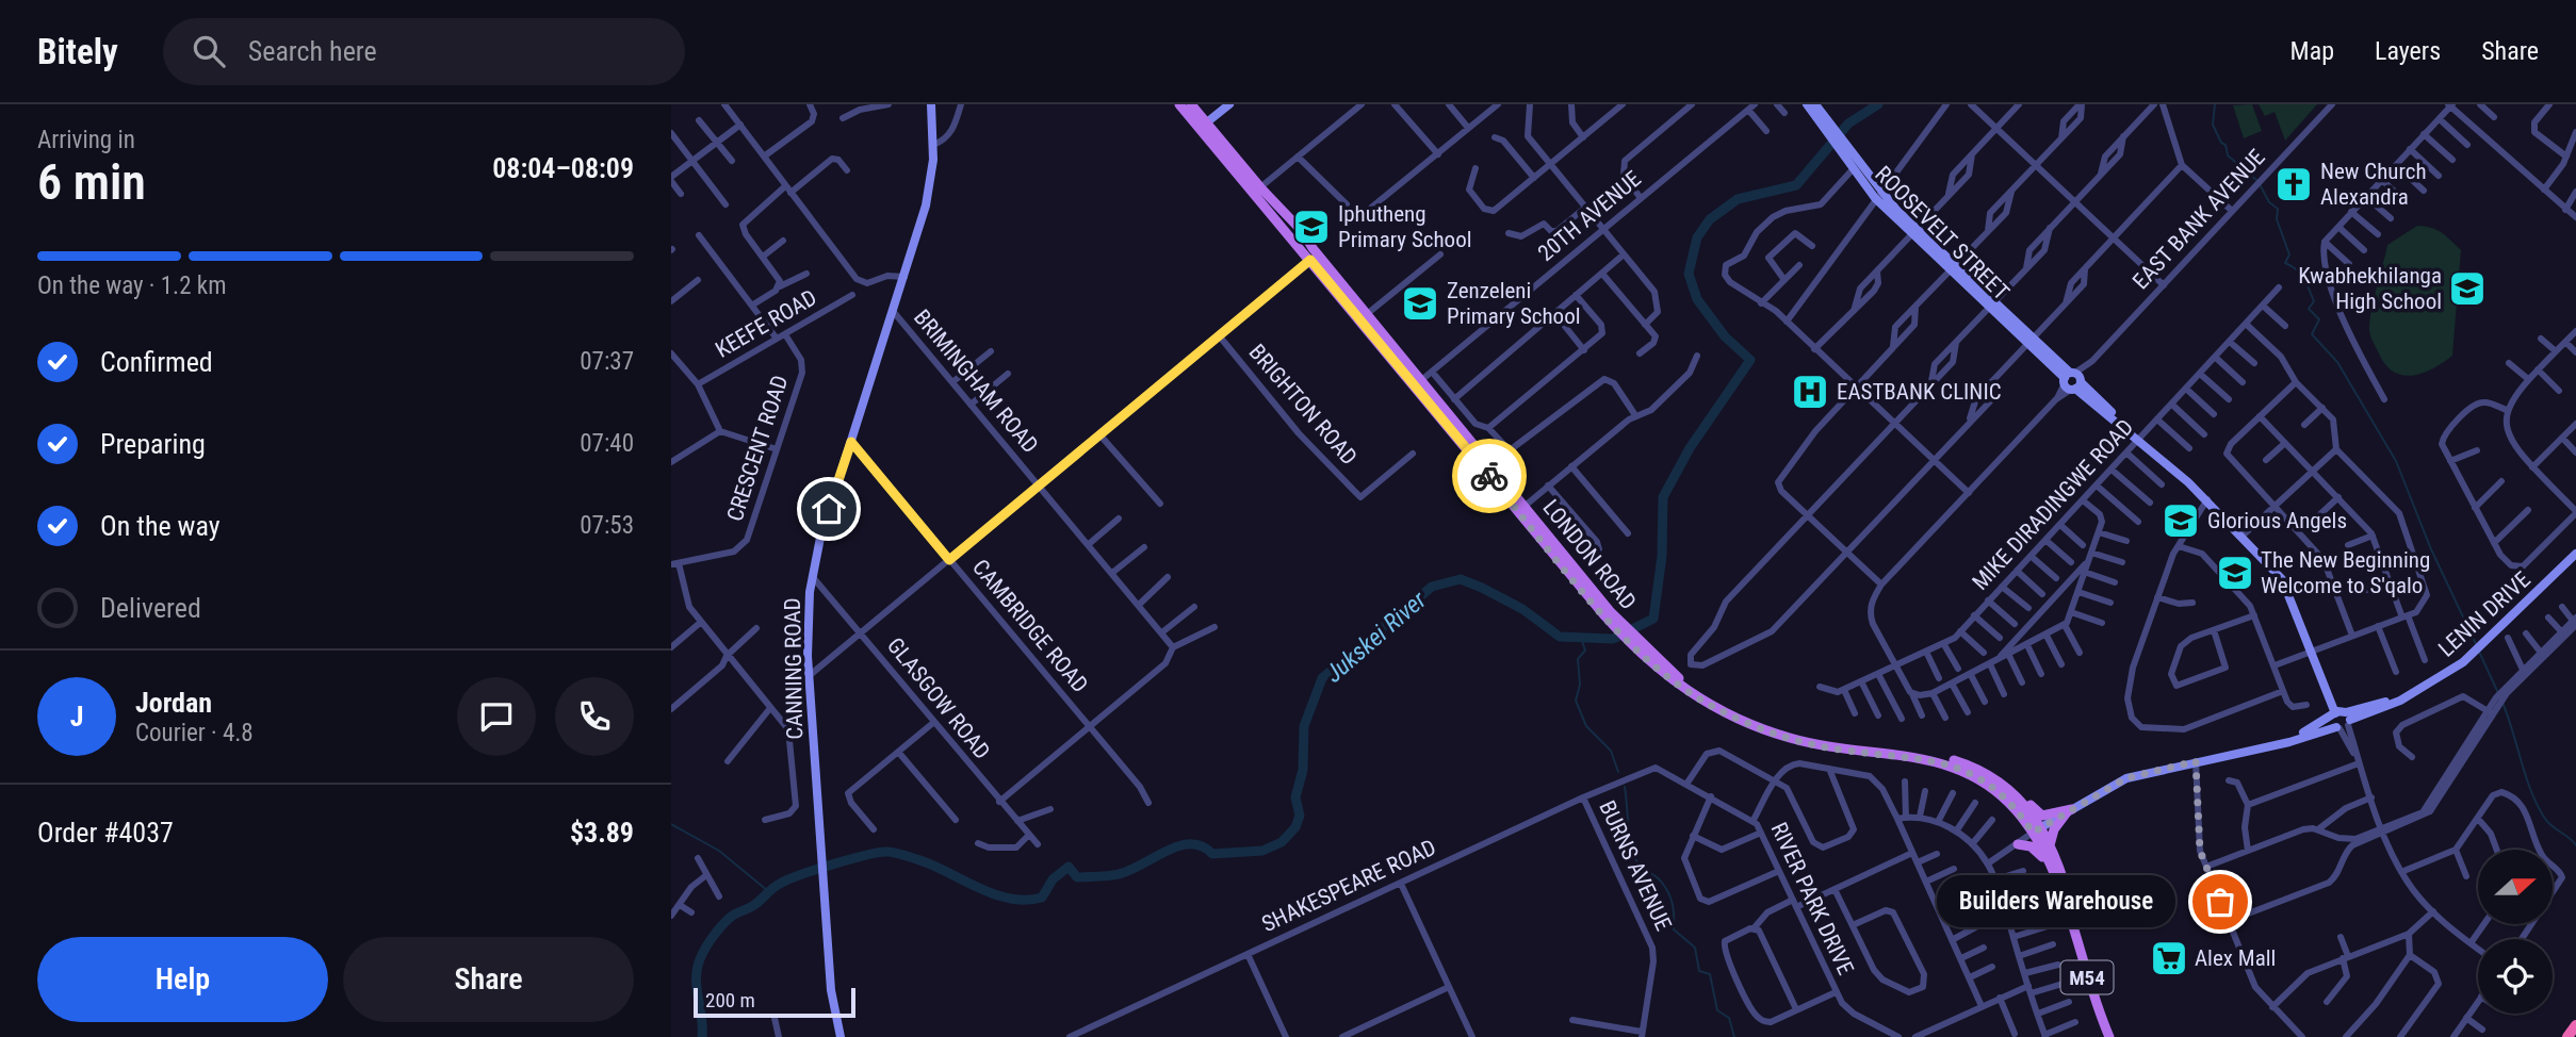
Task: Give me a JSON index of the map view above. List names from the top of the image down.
{
  "streets": {
    "main road": ["LONDON ROAD", "M54"],
    "street": [
      "20TH AVENUE",
      "EAST BANK AVENUE",
      "ROOSEVELT STREET",
      "KEEFE ROAD",
      "BRIMINGHAM ROAD",
      "BRIGHTON ROAD",
      "CRESCENT ROAD",
      "MIKE DIRADINGWE ROAD",
      "LENIN DRIVE",
      "CAMBRIDGE ROAD",
      "CANNING ROAD",
      "GLASGOW ROAD",
      "BURNS AVENUE",
      "SHAKESPEARE ROAD",
      "RIVER PARK DRIVE"
    ]
  },
  "crossings": [
    ["20TH AVENUE", "LONDON ROAD"],
    ["EAST BANK AVENUE", "ROOSEVELT STREET"],
    ["EAST BANK AVENUE", "MIKE DIRADINGWE ROAD"],
    ["ROOSEVELT STREET", "MIKE DIRADINGWE ROAD"],
    ["ROOSEVELT STREET", "LENIN DRIVE"],
    ["KEEFE ROAD", "CRESCENT ROAD"],
    ["BRIMINGHAM ROAD", "CANNING ROAD"],
    ["CAMBRIDGE ROAD", "CANNING ROAD"],
    ["CANNING ROAD", "GLASGOW ROAD"],
    ["BURNS AVENUE", "SHAKESPEARE ROAD"],
    ["SHAKESPEARE ROAD", "RIVER PARK DRIVE"]
  ],
  "water": ["Jukskei River"],
  "places": {
    "church": ["New Church Alexandra"],
    "school or university": [
      "Iphutheng Primary School",
      "Kwabhekhilanga High School",
      "Zenzeleni Primary School",
      "Glorious Angels",
      "The New Beginning Welcome to S'qalo"
    ],
    "hospital": ["EASTBANK CLINIC"],
    "other": ["Builders Warehouse"],
    "supermarket": ["Alex Mall"]
  },
  "scale_bar": "200 m",
  "north": "right",
  "page": {
    "header": "Bitely",
    "search": "Search here",
    "nav": ["Map", "Layers", "Share"],
    "heading": ["6 min", "Arriving in", "08:04–08:09"],
    "panel": [
      "Jordan",
      "Courier · 4.8",
      "Order #4037",
      "$3.89"
    ],
    "bar": "On the way · 1.2 km",
    "list": [
      ["Confirmed", "07:37"],
      ["Preparing", "07:40"],
      ["On the way", "07:53"],
      "Delivered"
    ],
    "round": "J",
    "bubble": "Builders Warehouse",
    "buttons": ["Help", "Share"],
    "scale": "200 m"
  }
}
